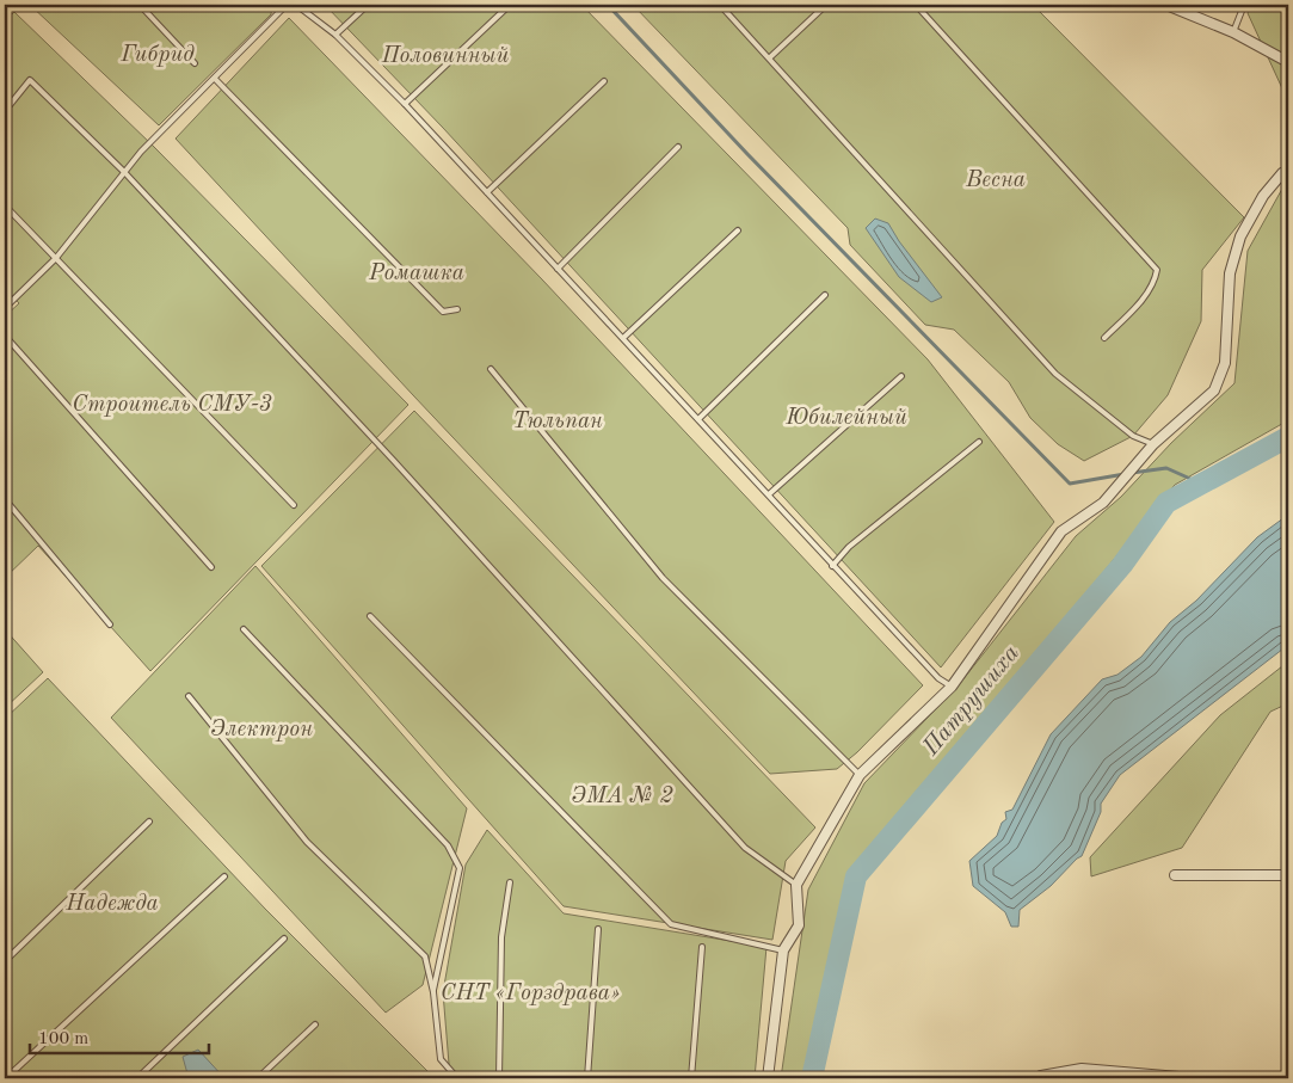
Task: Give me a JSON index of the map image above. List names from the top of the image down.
{
  "water": ["Патрушиха"],
  "parks": [
    "Гибрид",
    "Половинный",
    "Весна",
    "Ромашка",
    "Строитель СМУ-3",
    "Юбилейный",
    "Тюльпан",
    "Электрон",
    "ЭМА № 2",
    "Надежда",
    "СНТ «Горздрава»"
  ],
  "scale_bar": "100 m"
}
